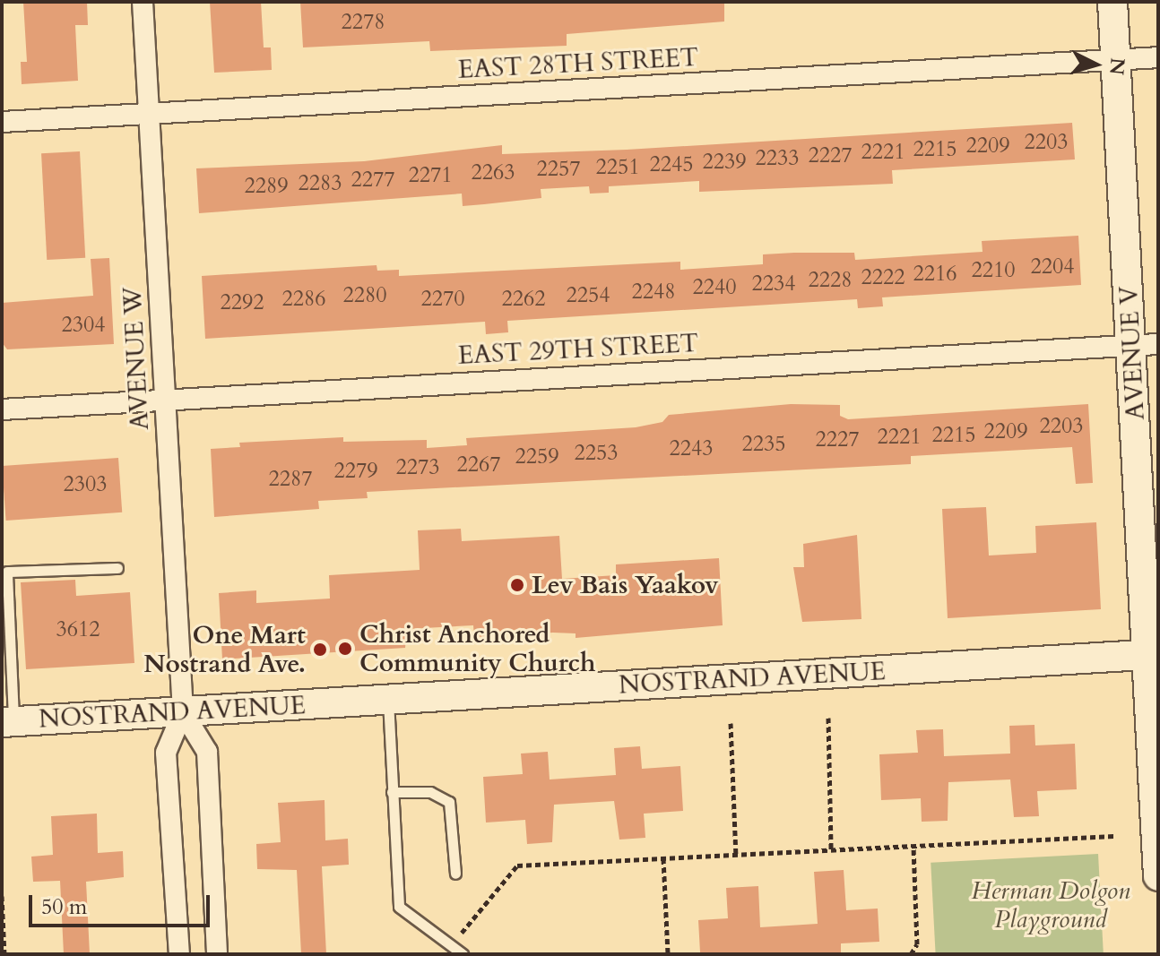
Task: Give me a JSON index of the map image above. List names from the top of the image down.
{
  "streets": {
    "main road": ["AVENUE V", "NOSTRAND AVENUE"],
    "street": ["EAST 28TH STREET", "EAST 29TH STREET", "AVENUE W"]
  },
  "crossings": [
    ["EAST 28TH STREET", "AVENUE V"],
    ["EAST 28TH STREET", "AVENUE W"],
    ["EAST 29TH STREET", "AVENUE V"],
    ["EAST 29TH STREET", "AVENUE W"],
    ["AVENUE V", "NOSTRAND AVENUE"],
    ["AVENUE W", "NOSTRAND AVENUE"]
  ],
  "parks": ["Herman Dolgon Playground"],
  "places": ["Lev Bais Yaakov", "Christ Anchored Community Church", "One Mart Nostrand Ave."],
  "house_numbers": [
    "2278",
    "2203",
    "2209",
    "2215",
    "2221",
    "2227",
    "2233",
    "2239",
    "2245",
    "2251",
    "2257",
    "2263",
    "2271",
    "2277",
    "2283",
    "2289",
    "2204",
    "2210",
    "2216",
    "2222",
    "2228",
    "2234",
    "2240",
    "2248",
    "2280",
    "2254",
    "2286",
    "2270",
    "2262",
    "2292",
    "2304",
    "2203",
    "2209",
    "2215",
    "2221",
    "2227",
    "2235",
    "2243",
    "2253",
    "2259",
    "2267",
    "2273",
    "2279",
    "2287",
    "2303",
    "3612"
  ],
  "scale_bar": "50 m",
  "north": "right"
}
